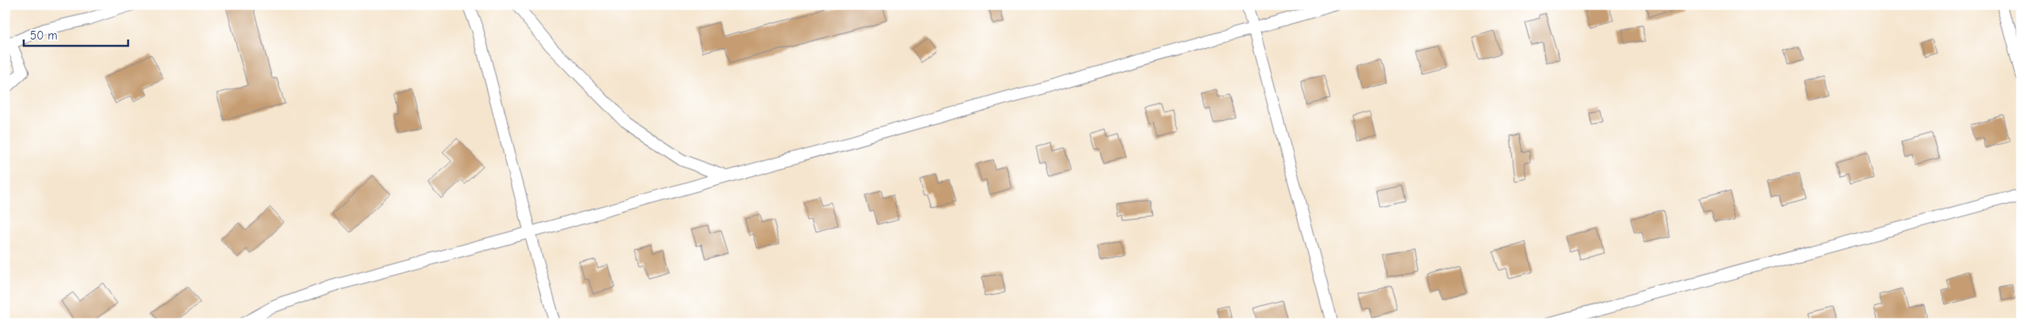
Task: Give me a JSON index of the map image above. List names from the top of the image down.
{
  "scale_bar": "50 m"
}
